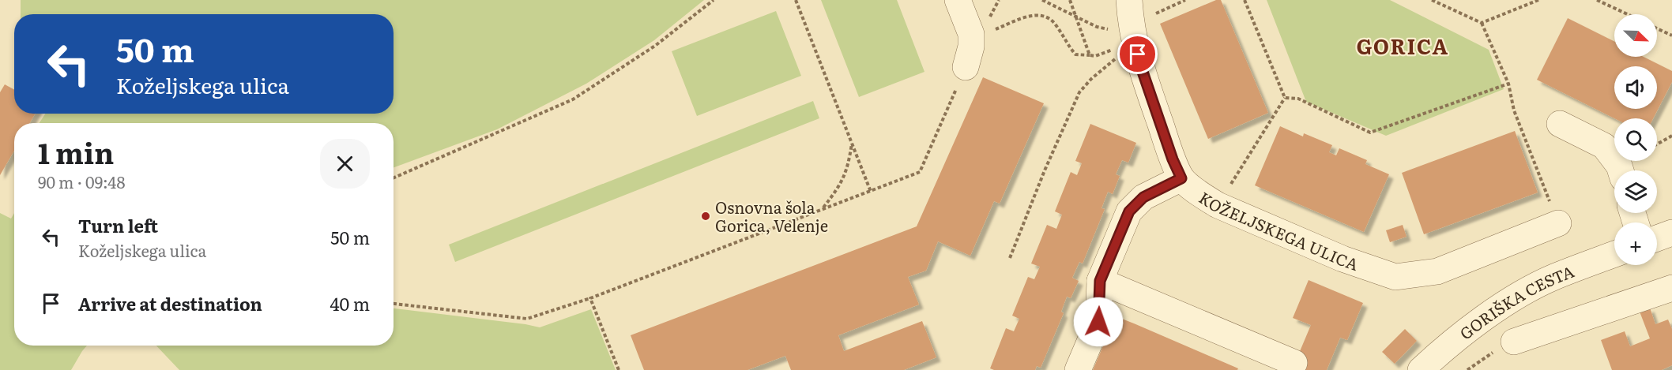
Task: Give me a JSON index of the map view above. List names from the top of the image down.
{
  "streets": {
    "street": ["KOŽELJSKEGA ULICA", "GORIŠKA CESTA"]
  },
  "districts": ["GORICA"],
  "places": ["Osnovna šola Gorica, Velenje"],
  "north": "bottom right",
  "page": {
    "map_buttons": "+",
    "turn": ["50 m", "Koželjskega ulica"],
    "heading": ["1 min", "90 m · 09:48"],
    "list": [
      {
        "name": "Turn left",
        "note": "Koželjskega ulica",
        "value": "50 m"
      },
      {
        "name": "Arrive at destination",
        "value": "40 m"
      }
    ]
  }
}
